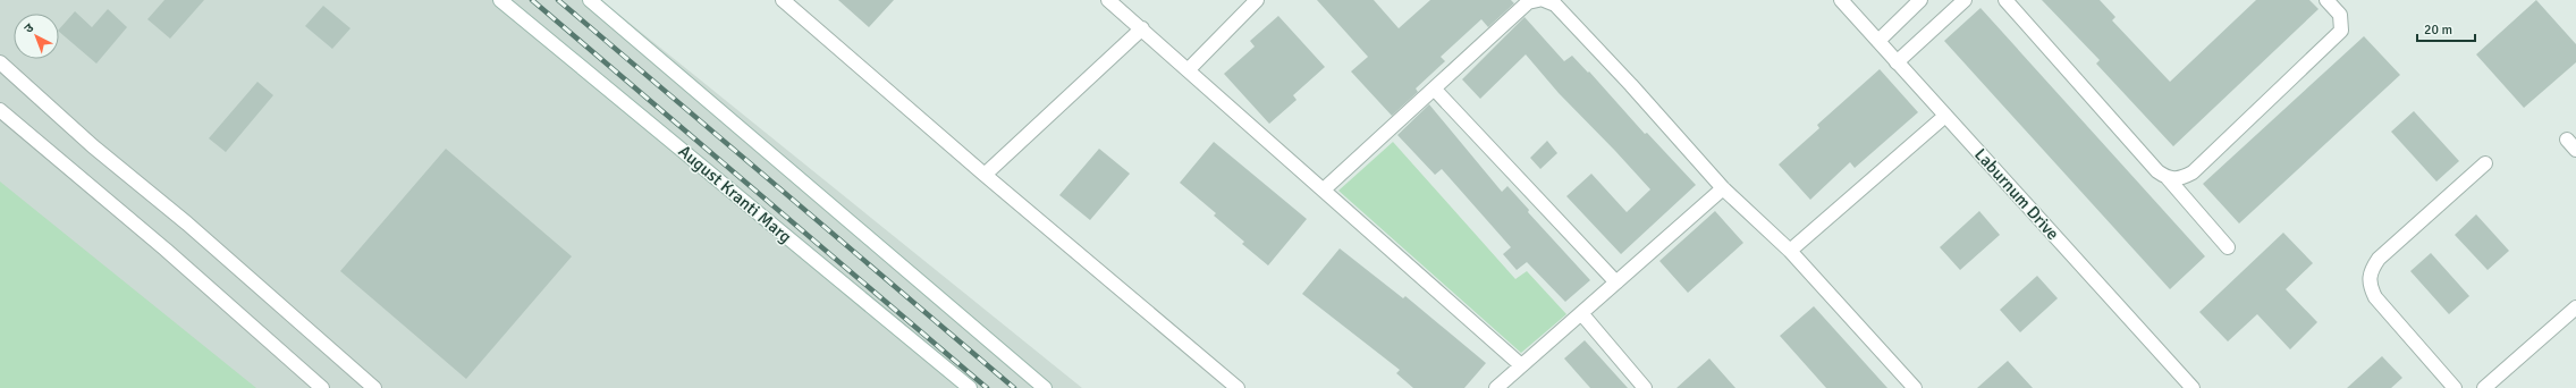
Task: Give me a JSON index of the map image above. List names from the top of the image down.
{
  "streets": {
    "street": ["August Kranti Marg", "Laburnum Drive"]
  },
  "scale_bar": "20 m",
  "north": "top left"
}
